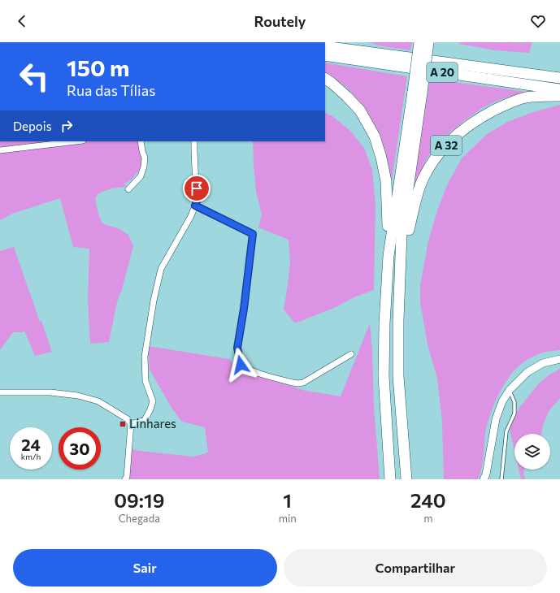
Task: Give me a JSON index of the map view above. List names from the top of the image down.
{
  "streets": {
    "highway": ["A 20", "A 32"]
  },
  "places": {
    "transit": ["Linhares"]
  },
  "page": {
    "header": "Routely",
    "turn": ["150 m", "Rua das Tílias"],
    "then": "Depois",
    "speed": "24 km/h",
    "limit": "30",
    "eta": [
      "09:19",
      "Chegada",
      "1",
      "min",
      "240",
      "m"
    ],
    "buttons": ["Sair", "Compartilhar"]
  }
}
